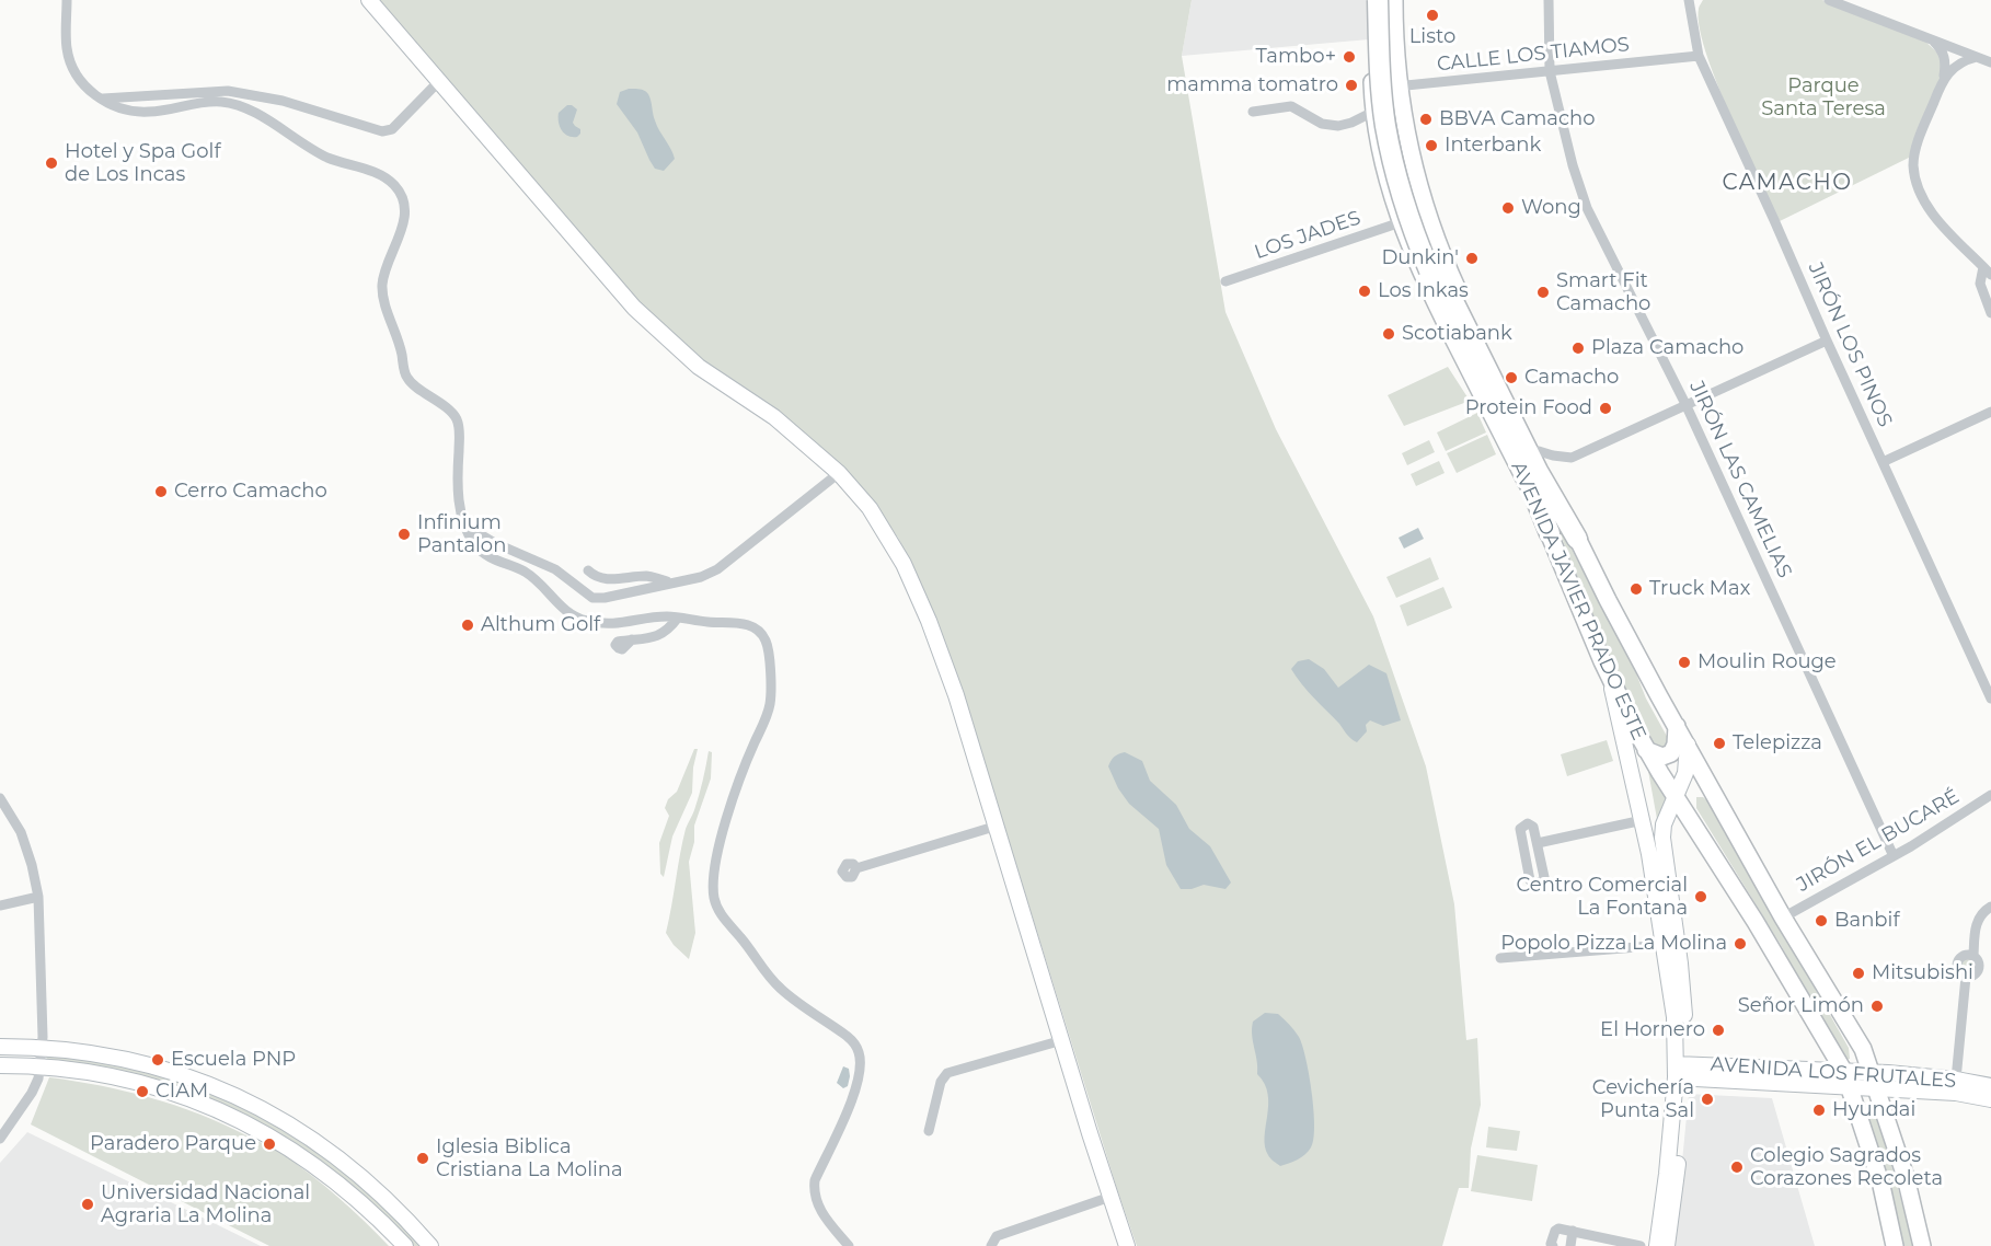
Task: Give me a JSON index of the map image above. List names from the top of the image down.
{
  "streets": {
    "main road": ["AVENIDA JAVIER PRADO ESTE", "AVENIDA LOS FRUTALES"],
    "street": [
      "CALLE LOS TIAMOS",
      "LOS JADES",
      "JIRÓN LOS PINOS",
      "JIRÓN LAS CAMELIAS",
      "JIRÓN EL BUCARÉ"
    ]
  },
  "crossings": [
    ["CALLE LOS TIAMOS", "JIRÓN LOS PINOS"],
    ["CALLE LOS TIAMOS", "JIRÓN LAS CAMELIAS"],
    ["CALLE LOS TIAMOS", "AVENIDA JAVIER PRADO ESTE"],
    ["LOS JADES", "AVENIDA JAVIER PRADO ESTE"],
    ["JIRÓN LAS CAMELIAS", "JIRÓN EL BUCARÉ"],
    ["AVENIDA JAVIER PRADO ESTE", "JIRÓN EL BUCARÉ"],
    ["AVENIDA JAVIER PRADO ESTE", "AVENIDA LOS FRUTALES"]
  ],
  "districts": ["CAMACHO"],
  "parks": ["Parque Santa Teresa"],
  "places": [
    "Listo",
    "Tambo+",
    "mamma tomatro",
    "BBVA Camacho",
    "Interbank",
    "Hotel y Spa Golf de Los Incas",
    "Wong",
    "Dunkin'",
    "Los Inkas",
    "Smart Fit Camacho",
    "Scotiabank",
    "Plaza Camacho",
    "Camacho",
    "Protein Food",
    "Cerro Camacho",
    "Infinium Pantalon",
    "Truck Max",
    "Althum Golf",
    "Moulin Rouge",
    "Telepizza",
    "Centro Comercial La Fontana",
    "Banbif",
    "Popolo Pizza La Molina",
    "Mitsubishi",
    "Señor Limón",
    "El Hornero",
    "Escuela PNP",
    "CIAM",
    "Cevichería Punta Sal",
    "Hyundai",
    "Paradero Parque",
    "Iglesia Biblica Cristiana La Molina",
    "Colegio Sagrados Corazones Recoleta",
    "Universidad Nacional Agraria La Molina"
  ]
}
